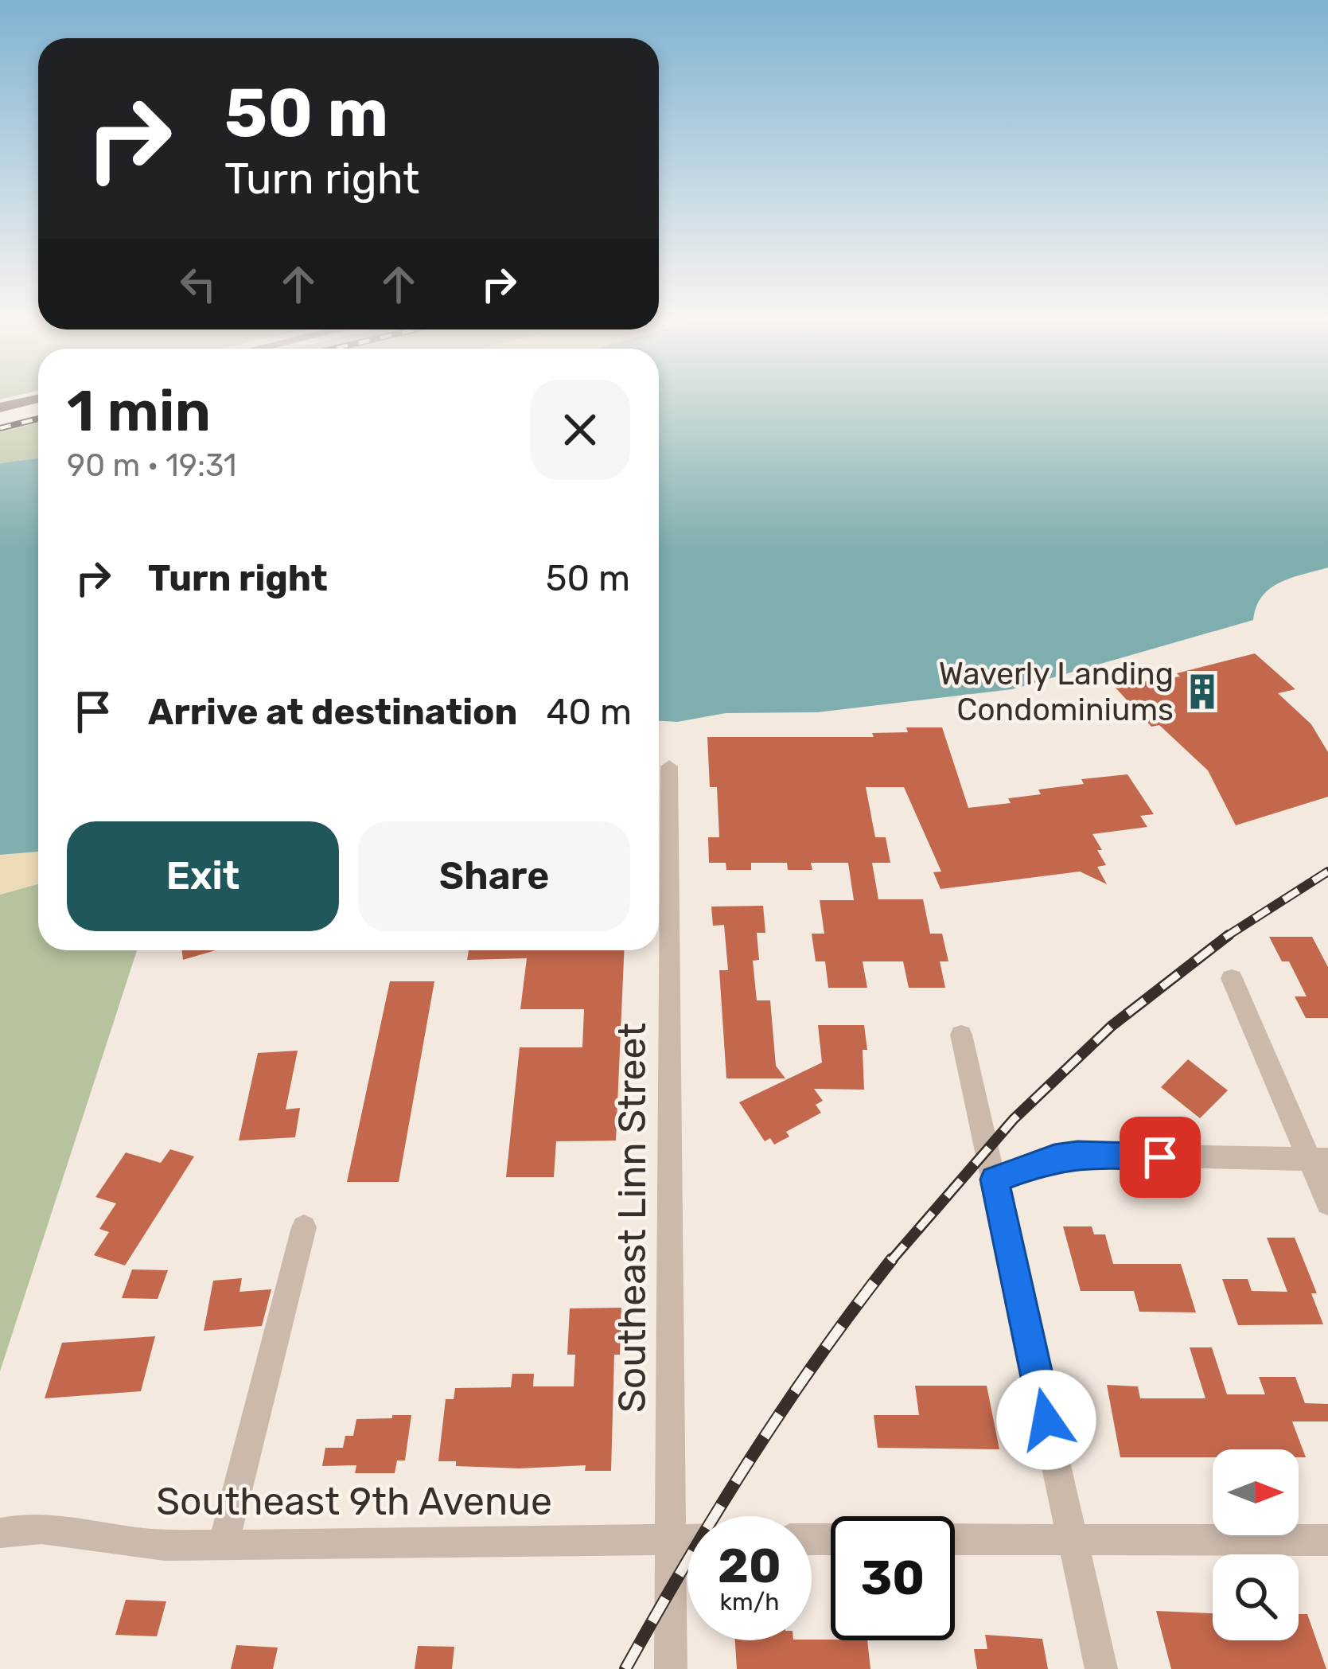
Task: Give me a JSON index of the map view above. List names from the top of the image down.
{
  "streets": {
    "street": ["Southeast Linn Street", "Southeast 9th Avenue"]
  },
  "crossings": [
    ["Southeast Linn Street", "Southeast 9th Avenue"]
  ],
  "places": {
    "building": ["Waverly Landing Condominiums"]
  },
  "north": "right",
  "page": {
    "turn": ["50 m", "Turn right"],
    "heading": ["1 min", "90 m · 19:31"],
    "list": [
      {
        "name": "Turn right",
        "value": "50 m"
      },
      {
        "name": "Arrive at destination",
        "value": "40 m"
      }
    ],
    "buttons": ["Exit", "Share"],
    "speed": "20 km/h",
    "limit": "30"
  }
}
